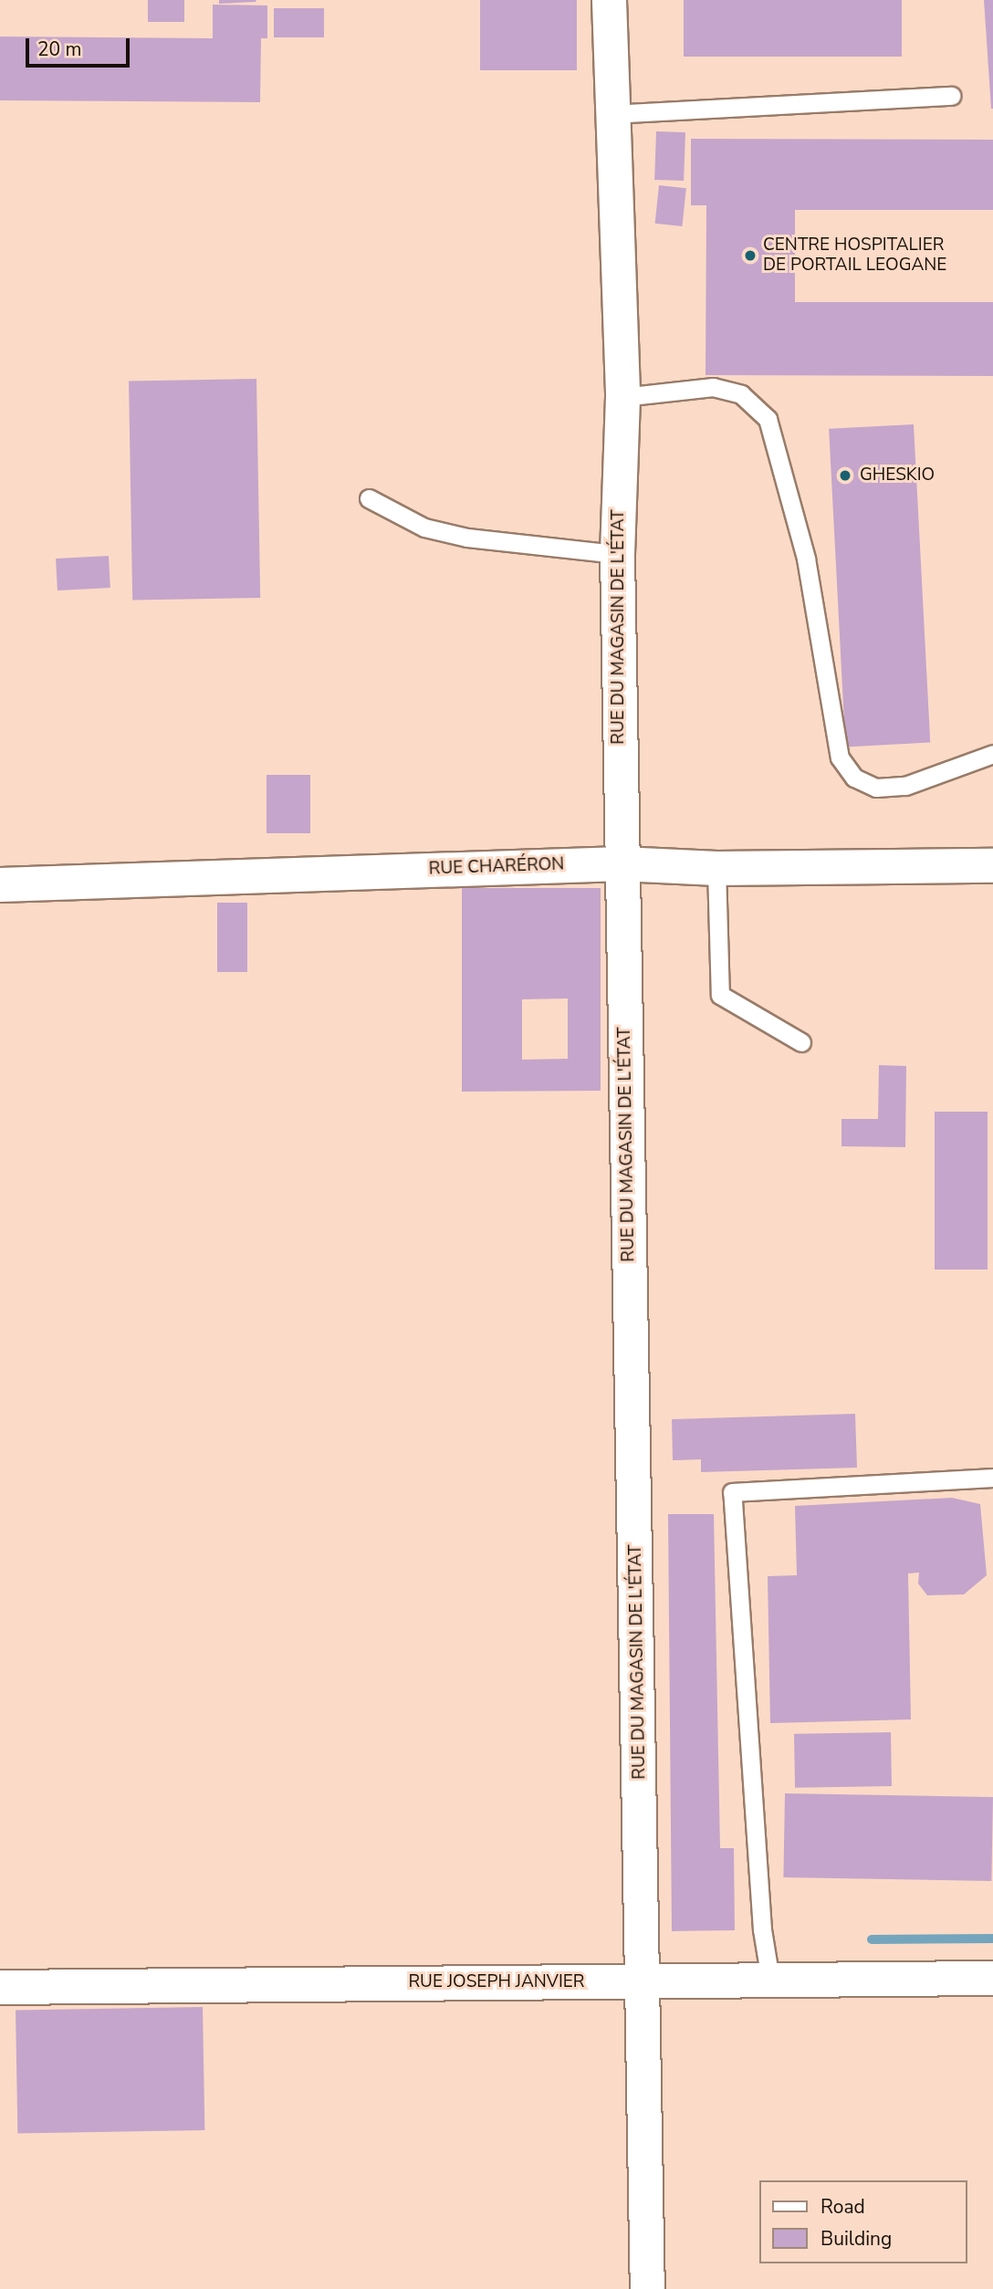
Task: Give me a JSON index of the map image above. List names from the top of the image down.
{
  "streets": {
    "street": ["RUE DU MAGASIN DE L'ÉTAT", "RUE CHARÉRON", "RUE JOSEPH JANVIER"]
  },
  "crossings": [
    ["RUE DU MAGASIN DE L'ÉTAT", "RUE CHARÉRON"],
    ["RUE DU MAGASIN DE L'ÉTAT", "RUE JOSEPH JANVIER"]
  ],
  "places": ["CENTRE HOSPITALIER DE PORTAIL LEOGANE", "GHESKIO"],
  "legend": ["Road", "Building"],
  "scale_bar": "20 m"
}
